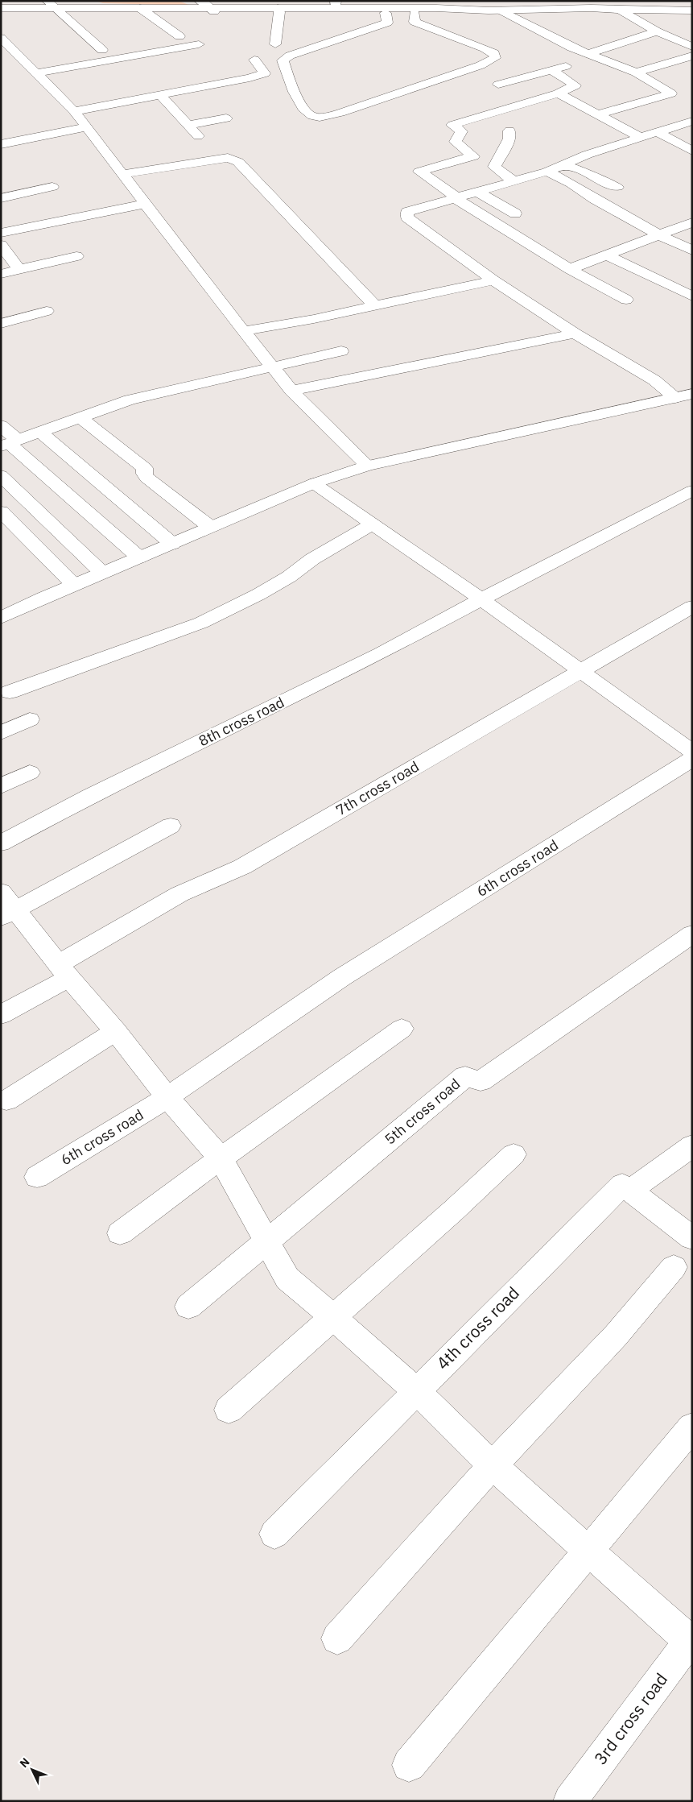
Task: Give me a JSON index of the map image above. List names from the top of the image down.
{
  "streets": {
    "street": [
      "8th cross road",
      "7th cross road",
      "6th cross road",
      "5th cross road",
      "4th cross road",
      "3rd cross road"
    ]
  },
  "north": "top left"
}
